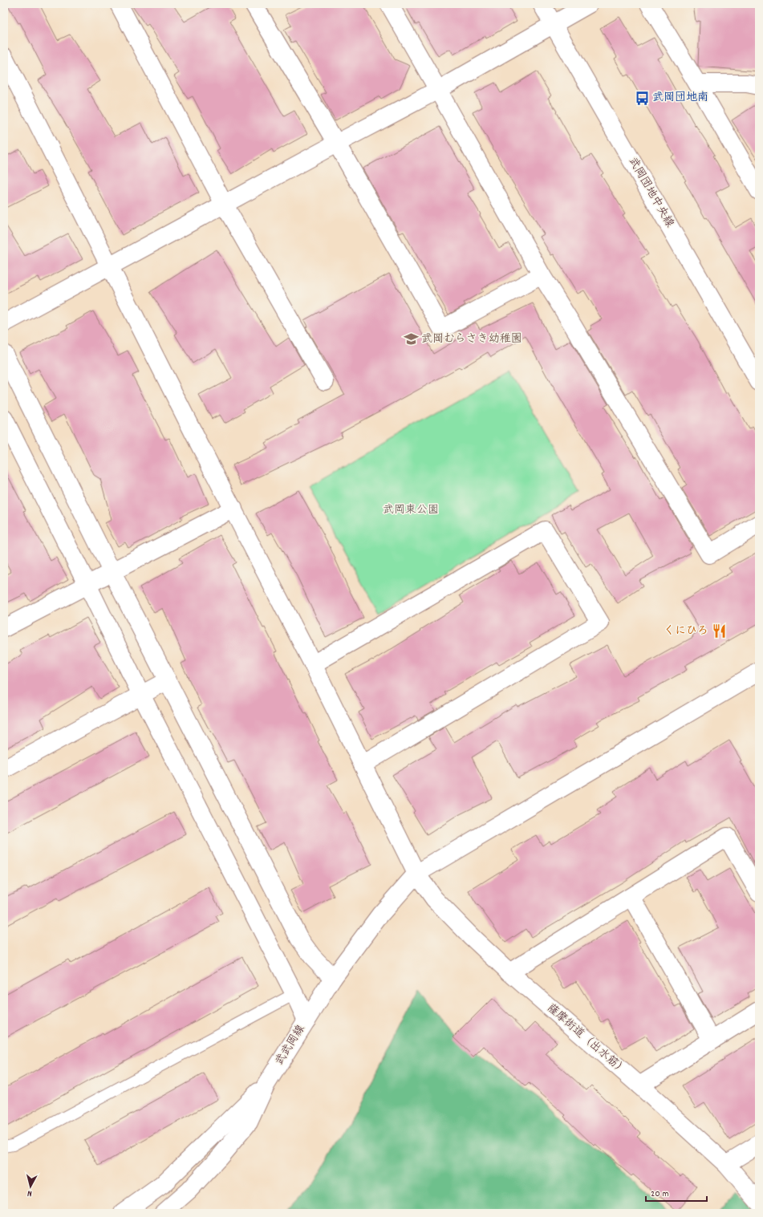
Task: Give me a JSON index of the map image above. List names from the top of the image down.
{
  "streets": {
    "street": ["武岡団地中央線", "薩摩街道（出水筋）", "武武岡線"]
  },
  "crossings": [
    ["薩摩街道（出水筋）", "武武岡線"]
  ],
  "parks": ["武岡東公園"],
  "places": {
    "bus stop": ["武岡団地南"],
    "school or university": ["武岡むらさき幼稚園"],
    "restaurant": ["くにひろ"]
  },
  "scale_bar": "20 m",
  "north": "bottom"
}
